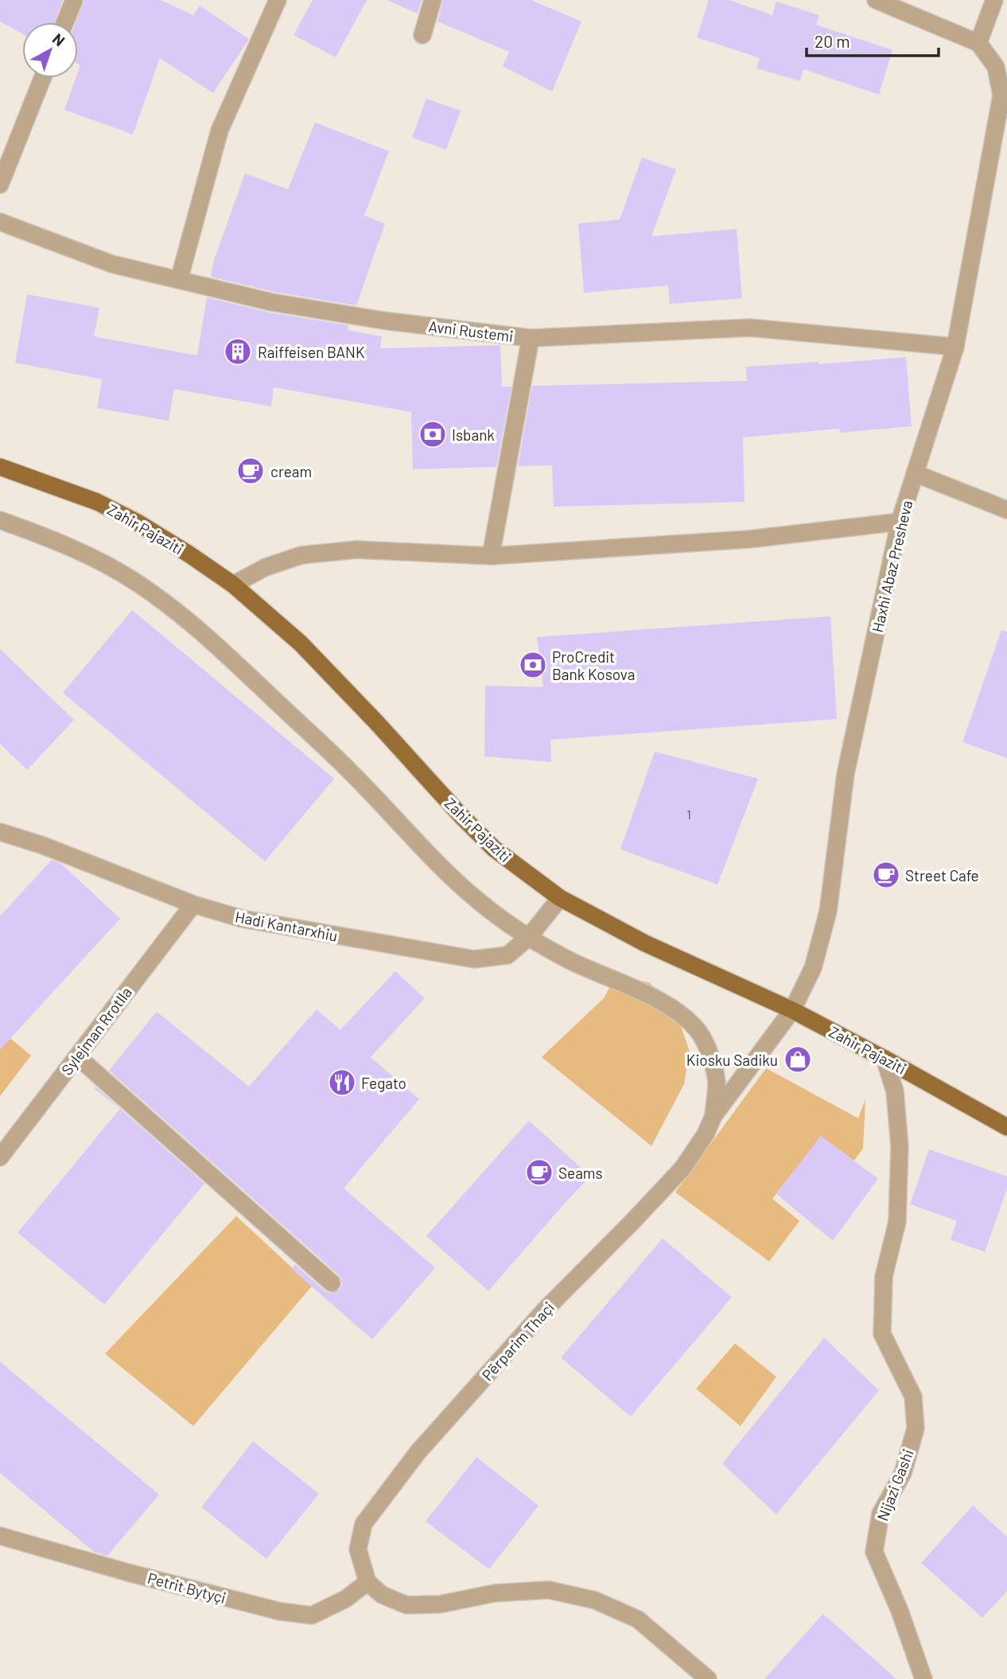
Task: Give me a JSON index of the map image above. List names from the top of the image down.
{
  "streets": {
    "main road": ["Zahir Pajaziti"],
    "street": [
      "Avni Rustemi",
      "Haxhi Abaz Presheva",
      "Hadi Kantarxhiu",
      "Sylejman Rrotlla",
      "Përparim Thaçi",
      "Nijazi Gashi",
      "Petrit Bytyçi"
    ]
  },
  "crossings": [
    ["Avni Rustemi", "Haxhi Abaz Presheva"],
    ["Zahir Pajaziti", "Haxhi Abaz Presheva"],
    ["Zahir Pajaziti", "Hadi Kantarxhiu"],
    ["Zahir Pajaziti", "Nijazi Gashi"],
    ["Haxhi Abaz Presheva", "Përparim Thaçi"],
    ["Hadi Kantarxhiu", "Sylejman Rrotlla"],
    ["Përparim Thaçi", "Petrit Bytyçi"]
  ],
  "places": {
    "building": ["Raiffeisen BANK"],
    "bank": ["Isbank", "ProCredit Bank Kosova"],
    "cafe": ["cream", "Street Cafe", "Seams"],
    "shop": ["Kiosku Sadiku"],
    "restaurant": ["Fegato"]
  },
  "house_numbers": ["1"],
  "scale_bar": "20 m",
  "north": "top right"
}
